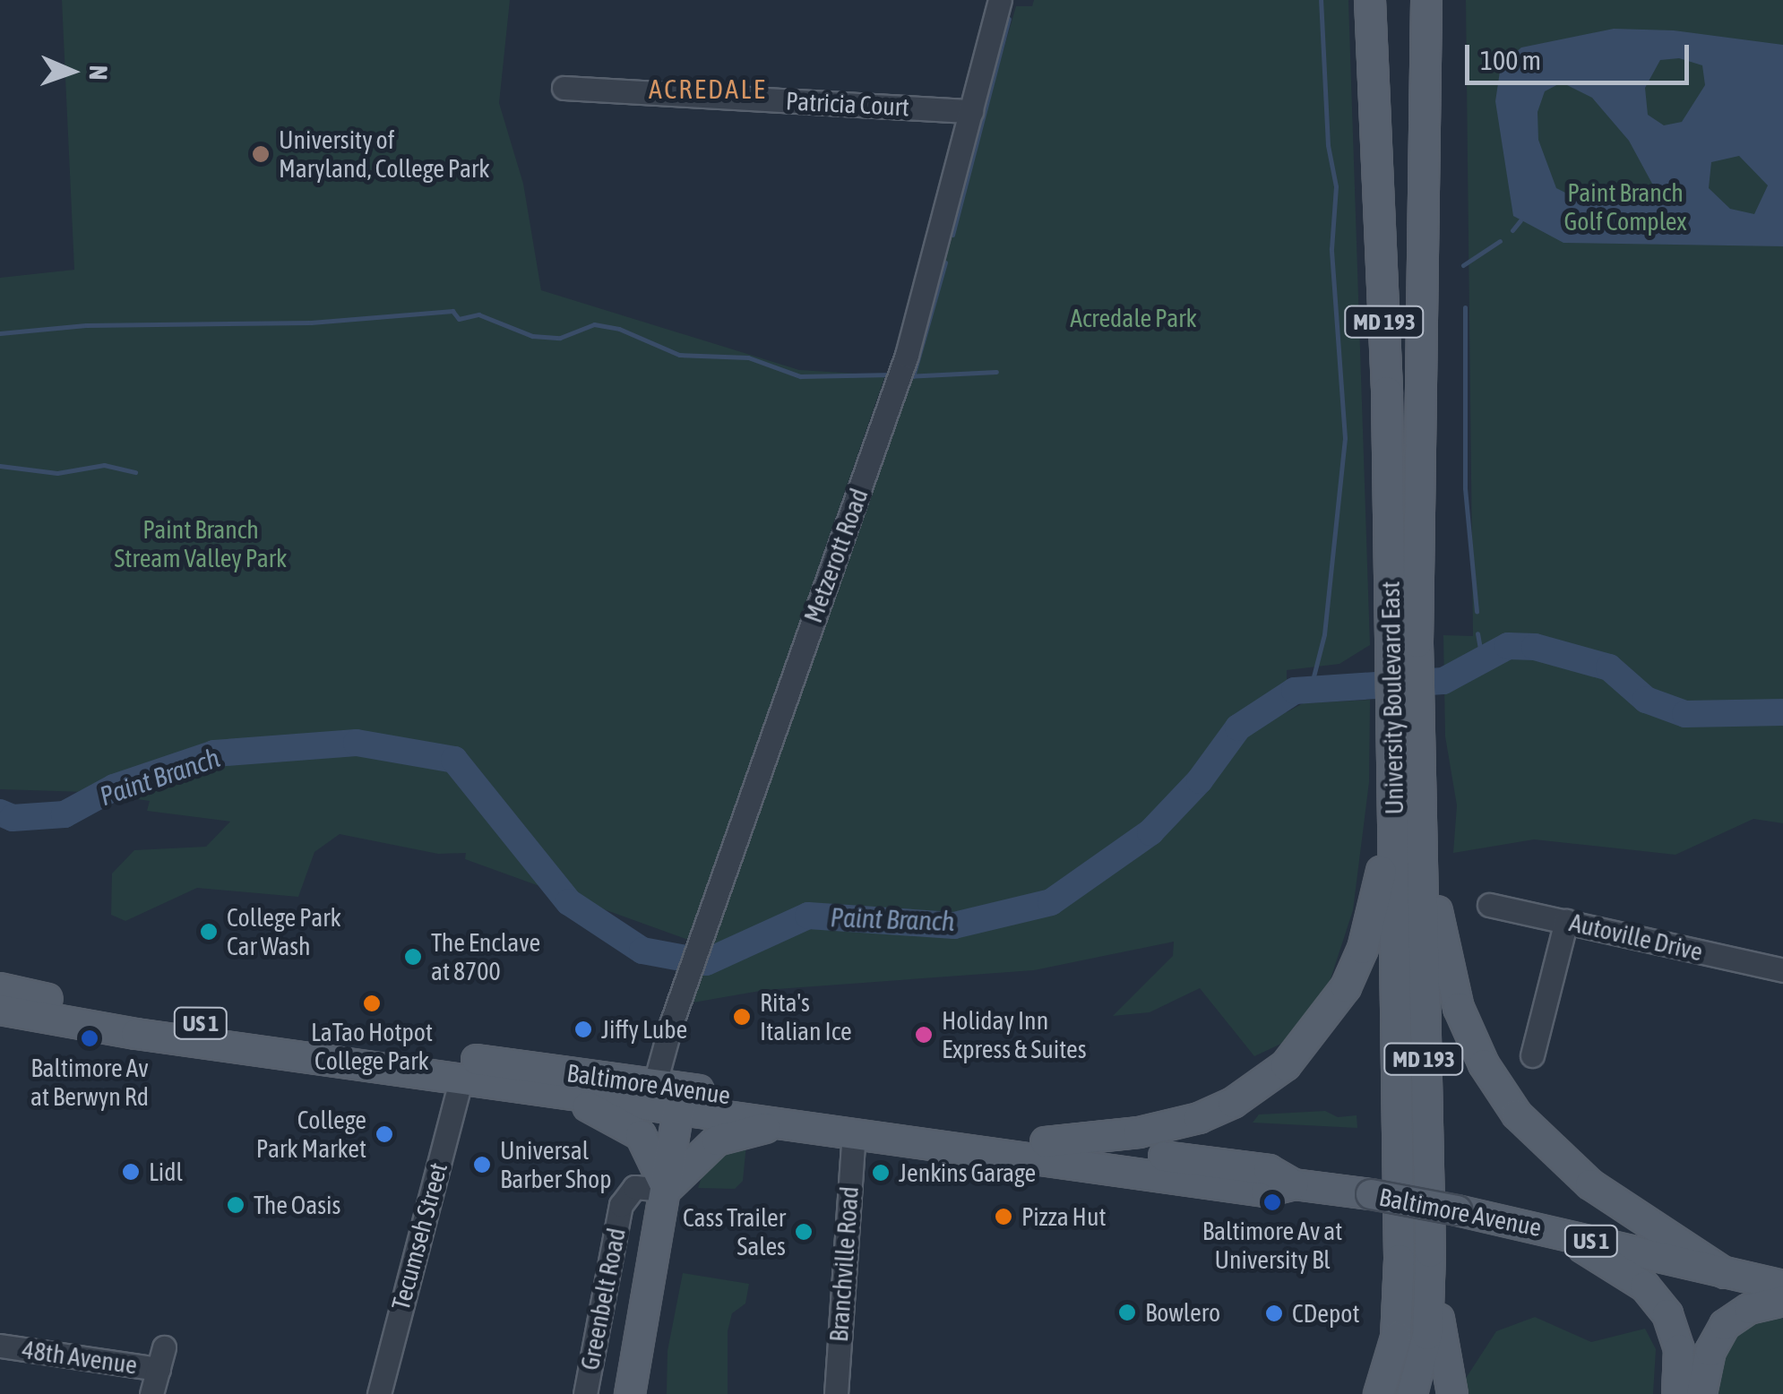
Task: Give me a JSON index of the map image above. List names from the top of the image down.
{
  "streets": {
    "main road": [
      "MD 193",
      "University Boulevard East",
      "US 1",
      "Baltimore Avenue",
      "Greenbelt Road"
    ],
    "street": [
      "Patricia Court",
      "Metzerott Road",
      "Autoville Drive",
      "Tecumseh Street",
      "Branchville Road",
      "48th Avenue"
    ]
  },
  "crossings": [
    ["Patricia Court", "Metzerott Road"],
    ["Metzerott Road", "Baltimore Avenue"],
    ["Metzerott Road", "Greenbelt Road"],
    ["Baltimore Avenue", "Tecumseh Street"],
    ["Baltimore Avenue", "Branchville Road"],
    ["Baltimore Avenue", "Greenbelt Road"]
  ],
  "districts": ["ACREDALE"],
  "water": ["Paint Branch"],
  "parks": ["Paint Branch Golf Complex", "Acredale Park", "Paint Branch Stream Valley Park"],
  "places": [
    "University of Maryland, College Park",
    "College Park Car Wash",
    "The Enclave at 8700",
    "LaTao Hotpot College Park",
    "Rita's Italian Ice",
    "Jiffy Lube",
    "Holiday Inn Express & Suites",
    "Baltimore Av at Berwyn Rd",
    "College Park Market",
    "Universal Barber Shop",
    "Lidl",
    "Jenkins Garage",
    "Baltimore Av at University Bl",
    "The Oasis",
    "Pizza Hut",
    "Cass Trailer Sales",
    "Bowlero",
    "CDepot"
  ],
  "scale_bar": "100 m",
  "north": "right"
}
